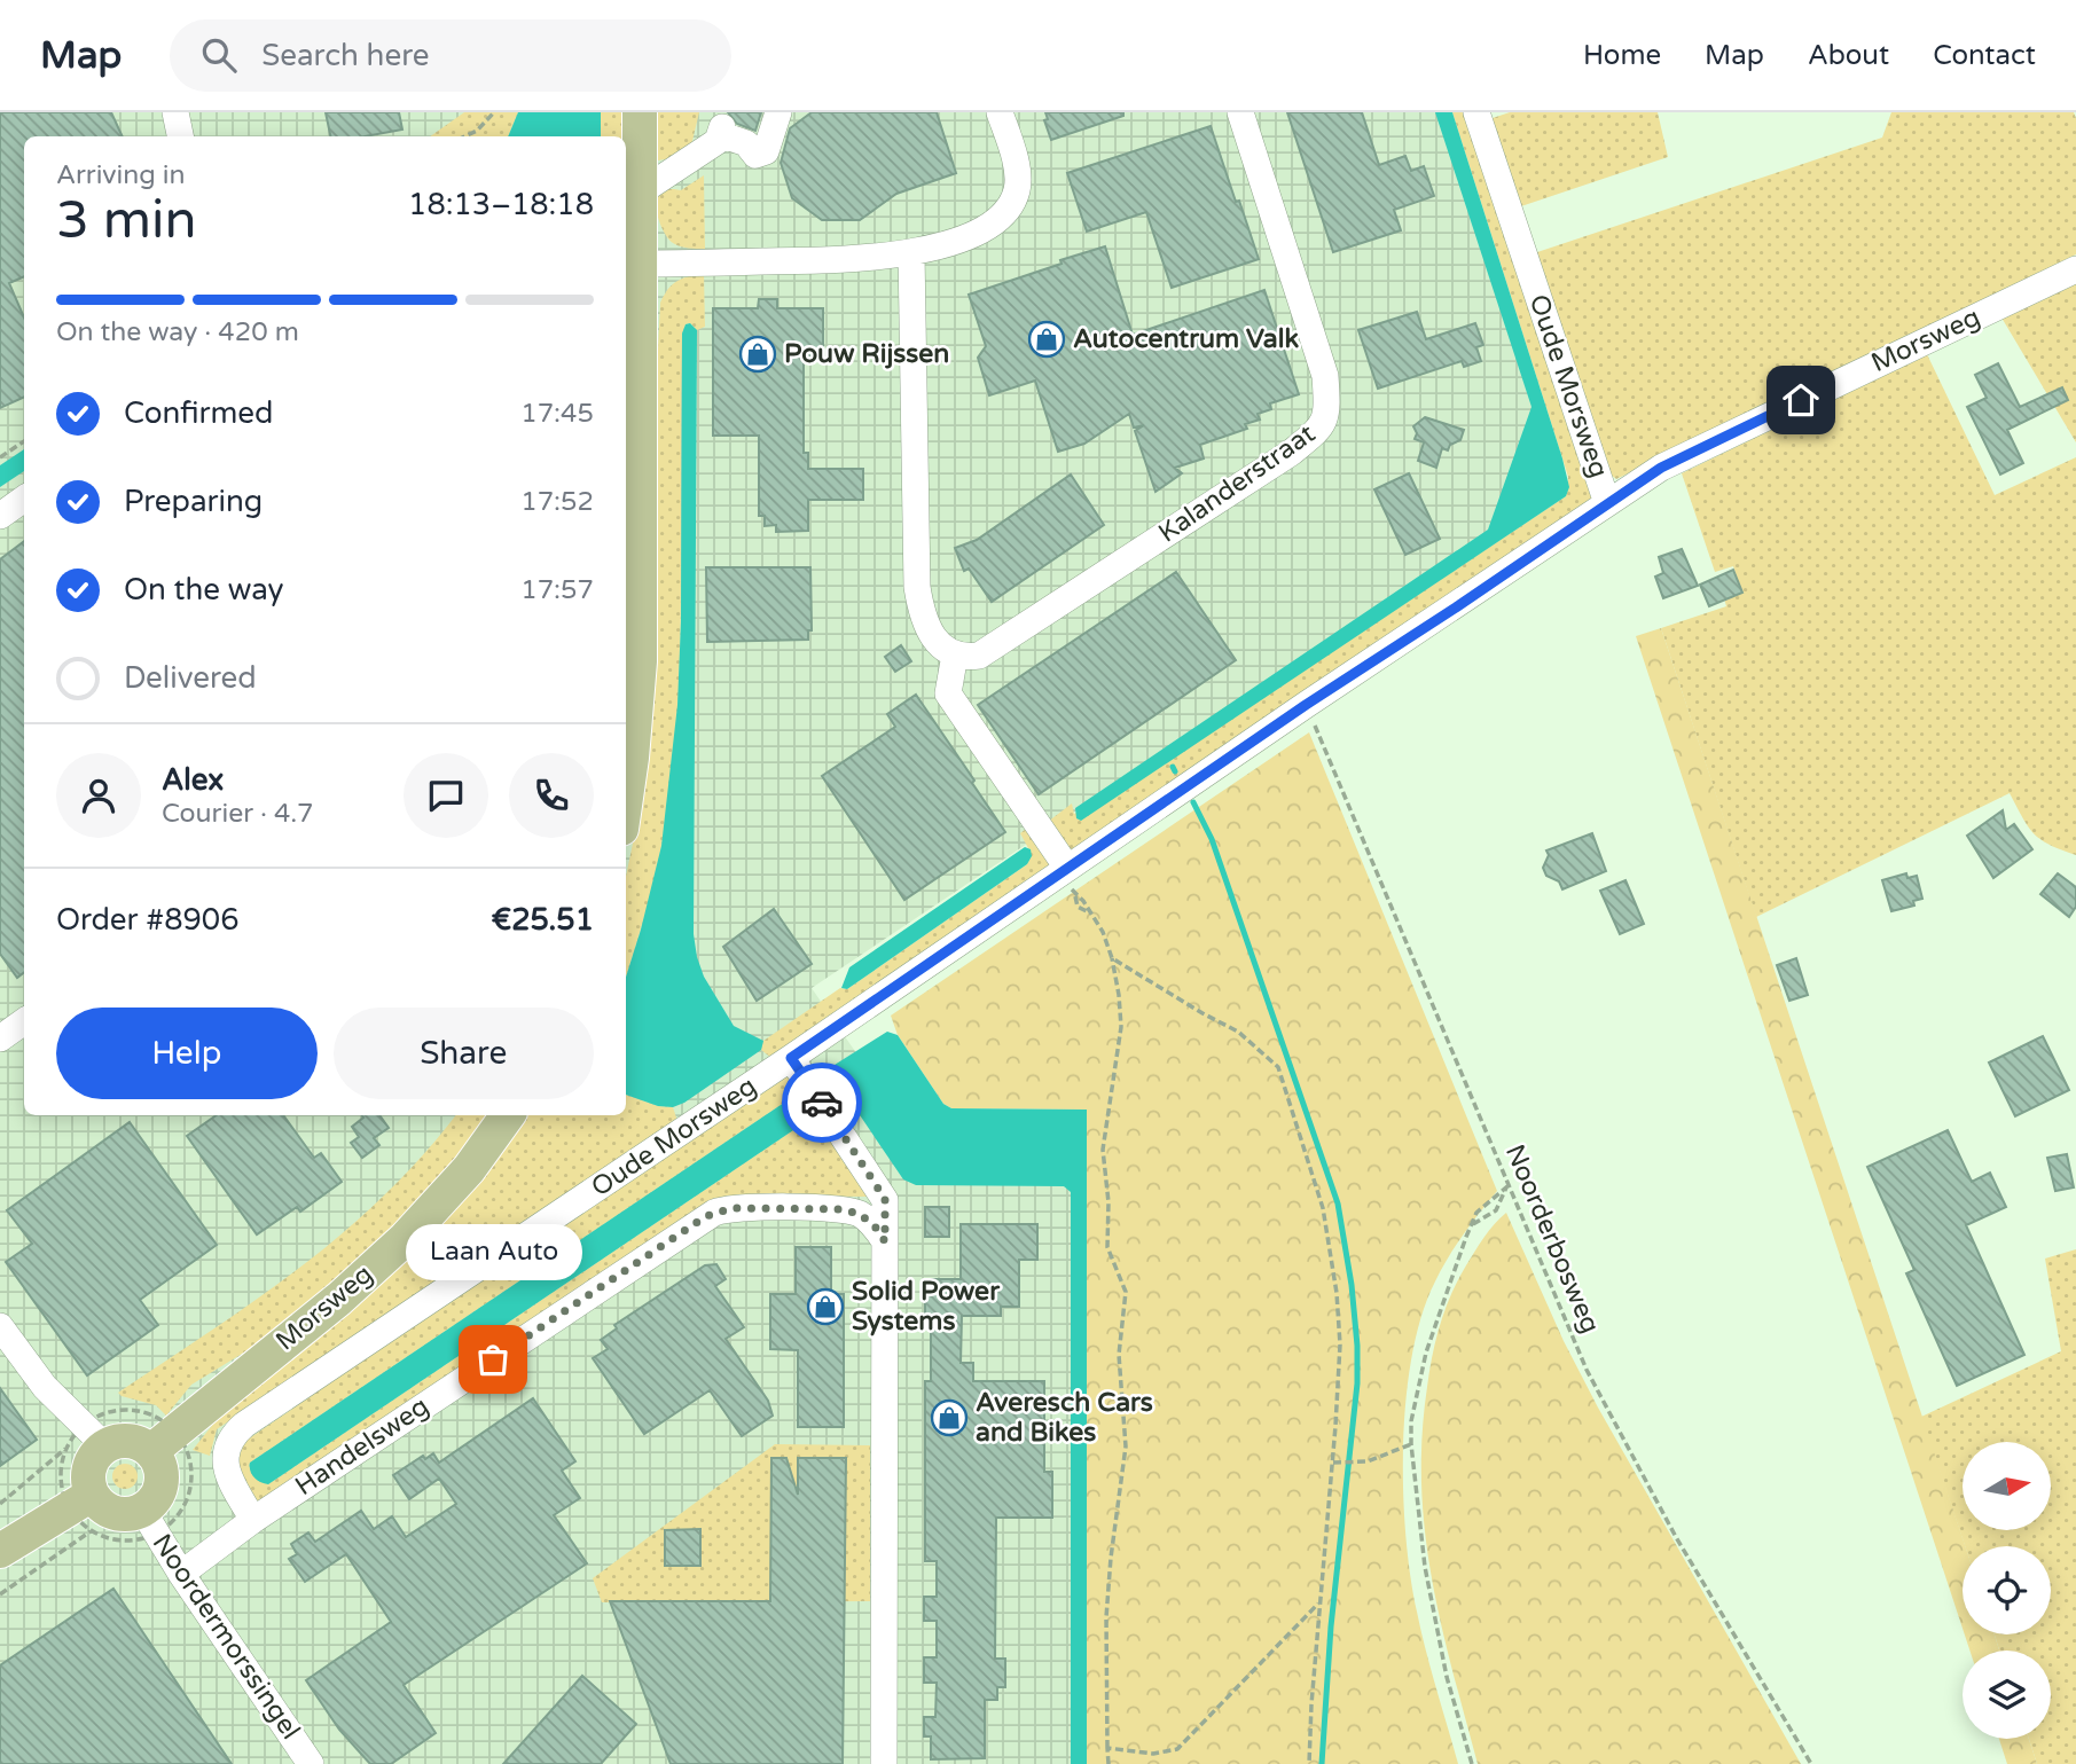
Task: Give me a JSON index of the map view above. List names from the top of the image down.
{
  "streets": {
    "main road": ["Morsweg"],
    "street": [
      "Oude Morsweg",
      "Kalanderstraat",
      "Handelsweg",
      "Noordermorssingel"
    ],
    "path": ["Noorderbosweg"]
  },
  "crossings": [
    ["Morsweg", "Oude Morsweg"],
    ["Oude Morsweg", "Noorderbosweg"],
    ["Oude Morsweg", "Handelsweg"],
    ["Handelsweg", "Noordermorssingel"]
  ],
  "places": {
    "shop": [
      "Autocentrum Valk",
      "Pouw Rijssen",
      "Solid Power Systems",
      "Averesch Cars and Bikes"
    ],
    "other": ["Laan Auto"]
  },
  "north": "right",
  "page": {
    "header": "Map",
    "search": "Search here",
    "nav": [
      "Home",
      "Map",
      "About",
      "Contact"
    ],
    "heading": ["3 min", "Arriving in", "18:13–18:18"],
    "panel": [
      "Alex",
      "Courier · 4.7",
      "Order #8906",
      "€25.51"
    ],
    "bar": "On the way · 420 m",
    "list": [
      ["Confirmed", "17:45"],
      ["Preparing", "17:52"],
      ["On the way", "17:57"],
      "Delivered"
    ],
    "buttons": ["Help", "Share"],
    "bubble": "Laan Auto"
  }
}
